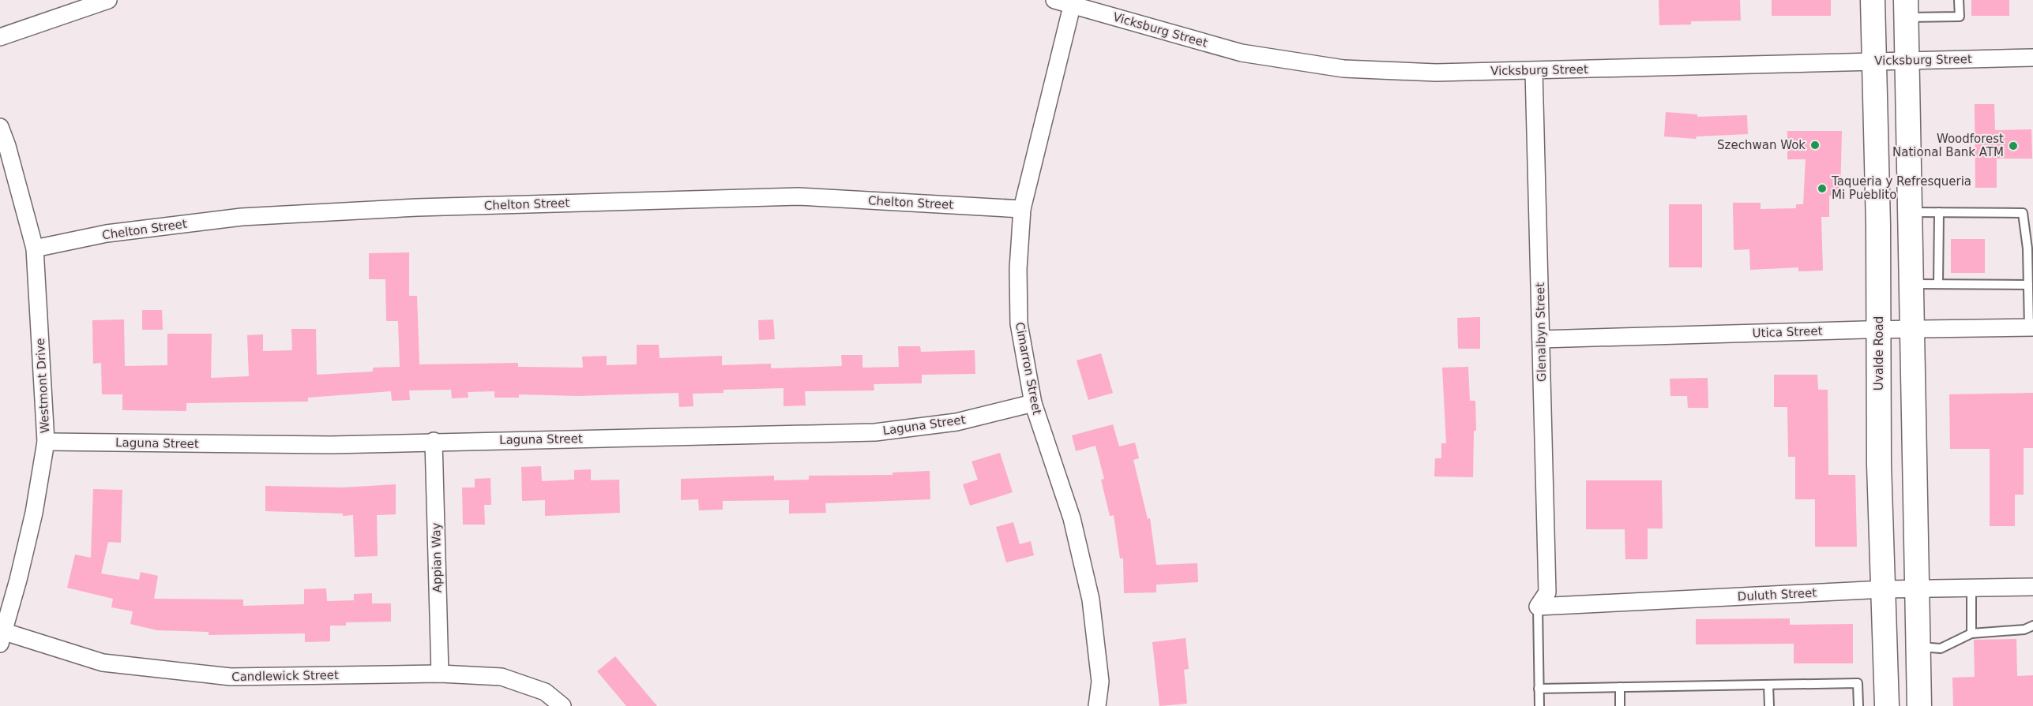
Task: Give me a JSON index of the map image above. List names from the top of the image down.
{
  "streets": {
    "main road": ["Uvalde Road"],
    "street": [
      "Vicksburg Street",
      "Chelton Street",
      "Glenalbyn Street",
      "Utica Street",
      "Cimarron Street",
      "Westmont Drive",
      "Laguna Street",
      "Appian Way",
      "Duluth Street",
      "Candlewick Street"
    ]
  },
  "crossings": [
    ["Vicksburg Street", "Glenalbyn Street"],
    ["Vicksburg Street", "Uvalde Road"],
    ["Vicksburg Street", "Cimarron Street"],
    ["Chelton Street", "Cimarron Street"],
    ["Chelton Street", "Westmont Drive"],
    ["Glenalbyn Street", "Utica Street"],
    ["Glenalbyn Street", "Duluth Street"],
    ["Utica Street", "Uvalde Road"],
    ["Uvalde Road", "Duluth Street"],
    ["Cimarron Street", "Laguna Street"],
    ["Westmont Drive", "Laguna Street"],
    ["Westmont Drive", "Candlewick Street"],
    ["Laguna Street", "Appian Way"],
    ["Appian Way", "Candlewick Street"]
  ],
  "places": ["Szechwan Wok", "Woodforest National Bank ATM", "Taqueria y Refresqueria Mi Pueblito"]
}
